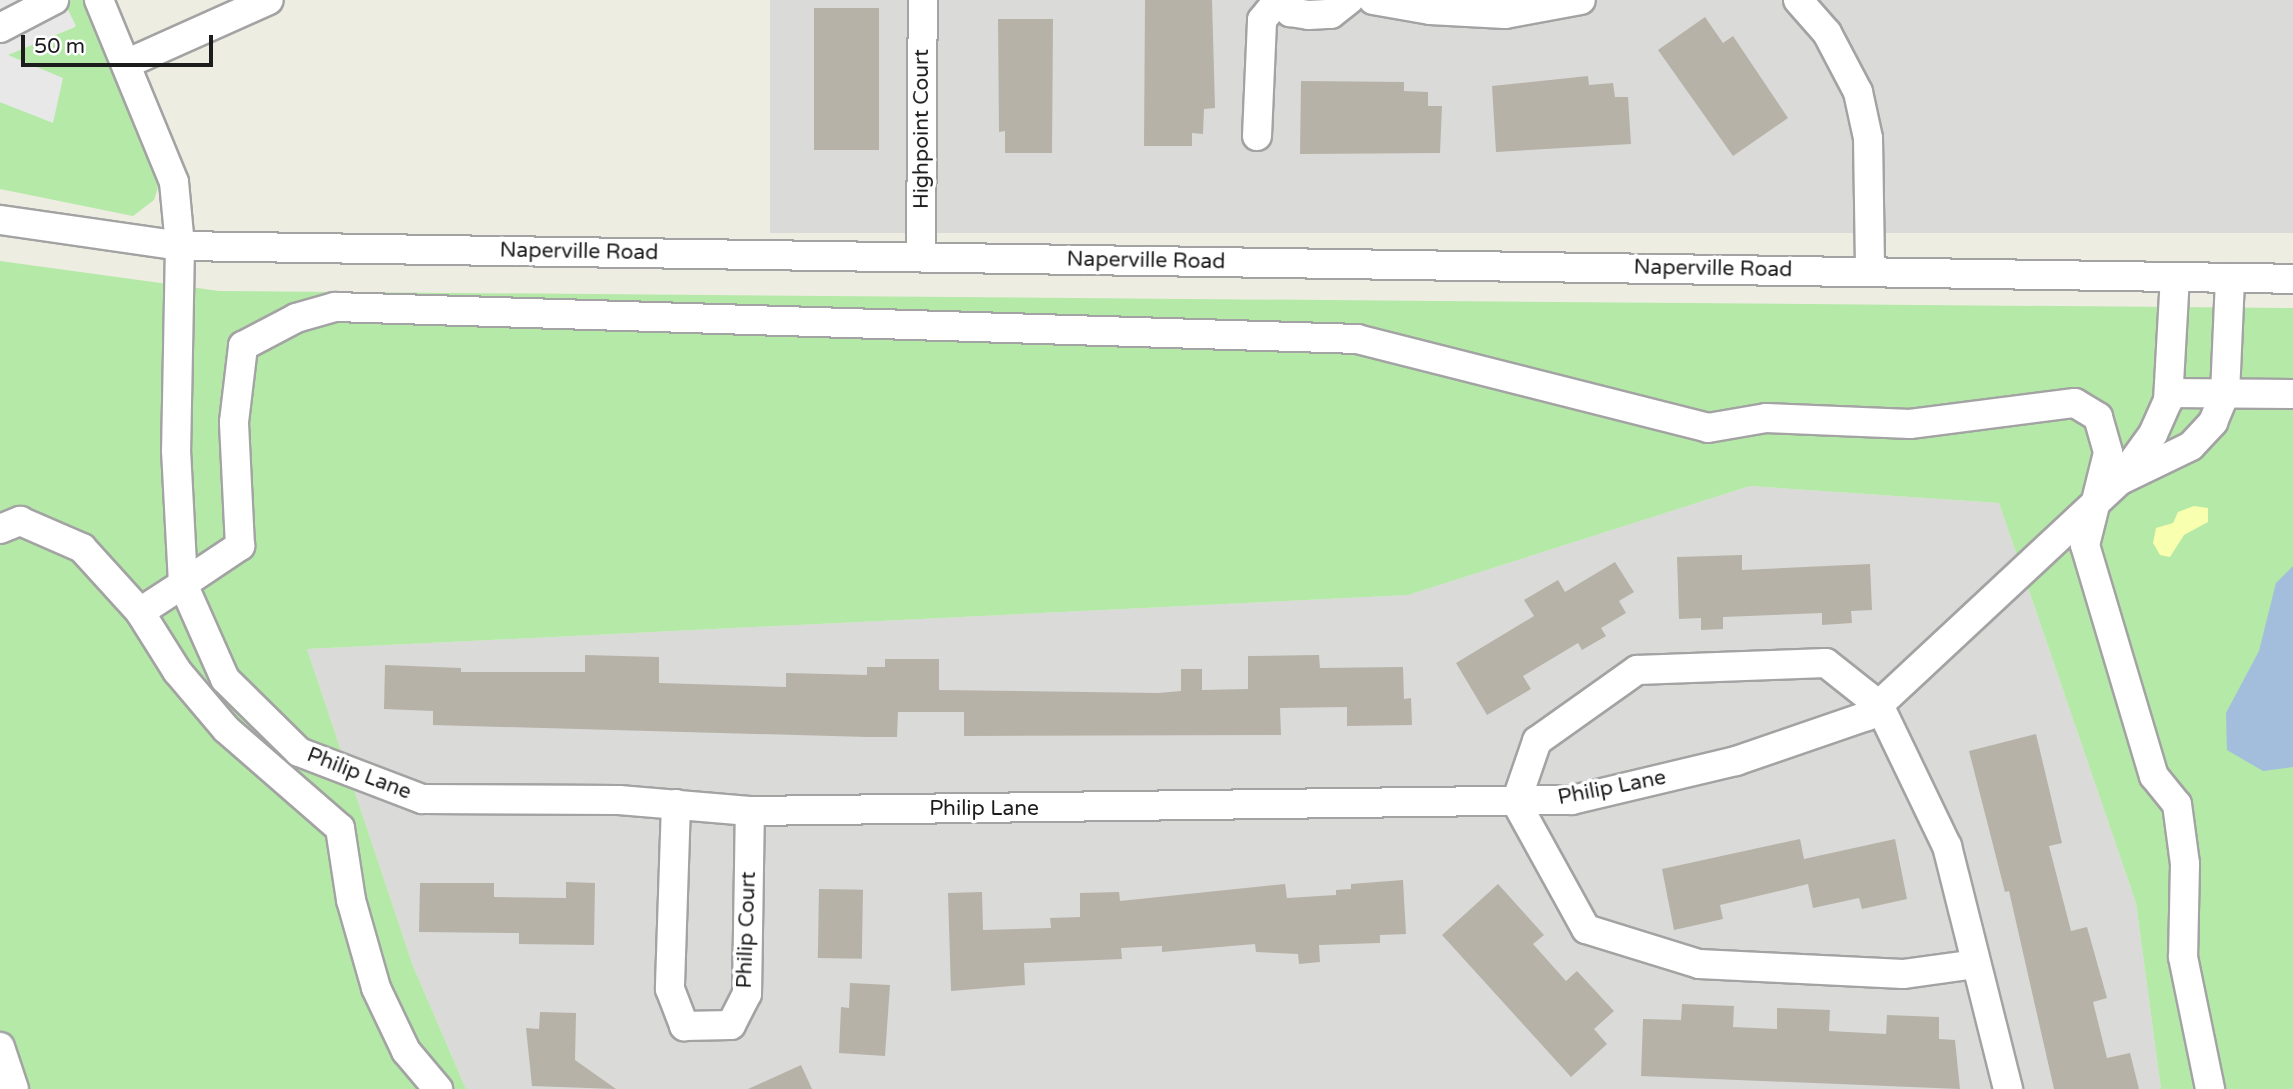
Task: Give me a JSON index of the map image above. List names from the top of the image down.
{
  "streets": {
    "street": [
      "Highpoint Court",
      "Naperville Road",
      "Philip Lane",
      "Philip Court"
    ]
  },
  "crossings": [
    ["Highpoint Court", "Naperville Road"],
    ["Naperville Road", "Philip Lane"],
    ["Philip Lane", "Philip Court"]
  ],
  "scale_bar": "50 m"
}
